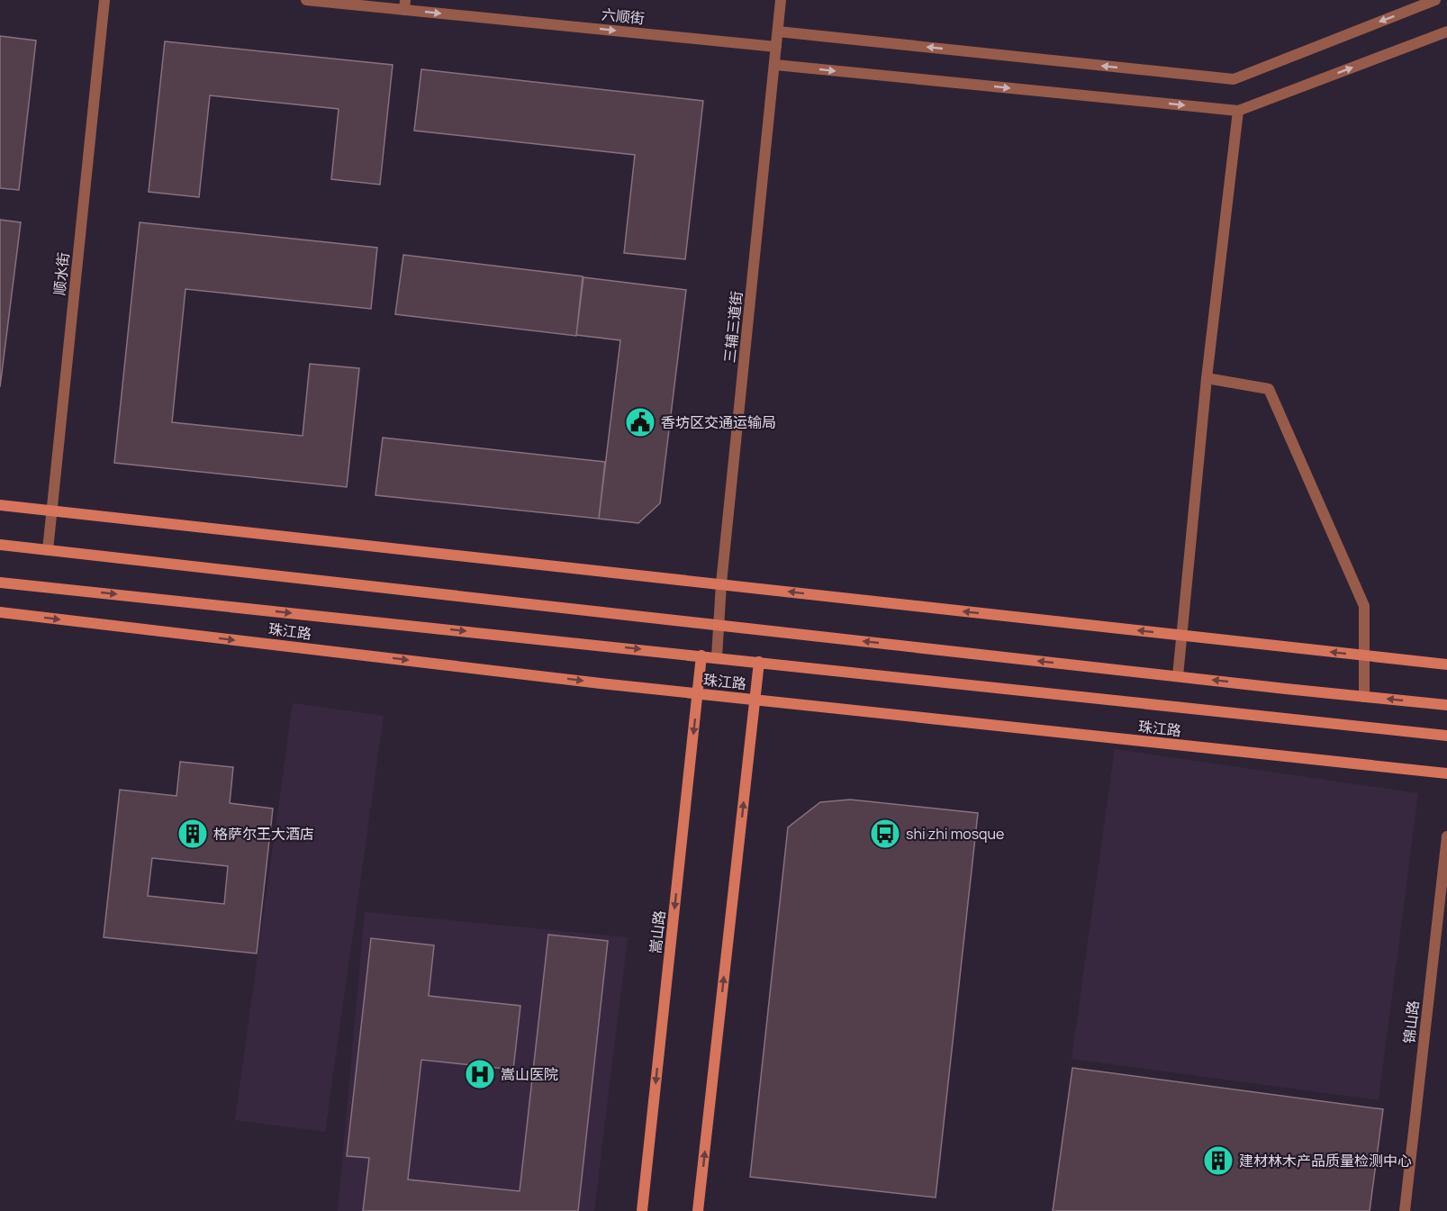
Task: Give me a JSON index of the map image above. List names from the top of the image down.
{
  "streets": {
    "main road": ["珠江路", "嵩山路"],
    "street": [
      "六顺街",
      "顺水街",
      "三辅三道街",
      "锦山路"
    ]
  },
  "crossings": [
    ["六顺街", "三辅三道街"],
    ["三辅三道街", "珠江路"],
    ["珠江路", "嵩山路"]
  ],
  "one_way": ["六顺街"],
  "places": {
    "public building": ["香坊区交通运输局"],
    "building": ["格萨尔王大酒店", "建材林木产品质量检测中心"],
    "bus stop": ["shi zhi mosque"],
    "hospital": ["嵩山医院"]
  }
}
